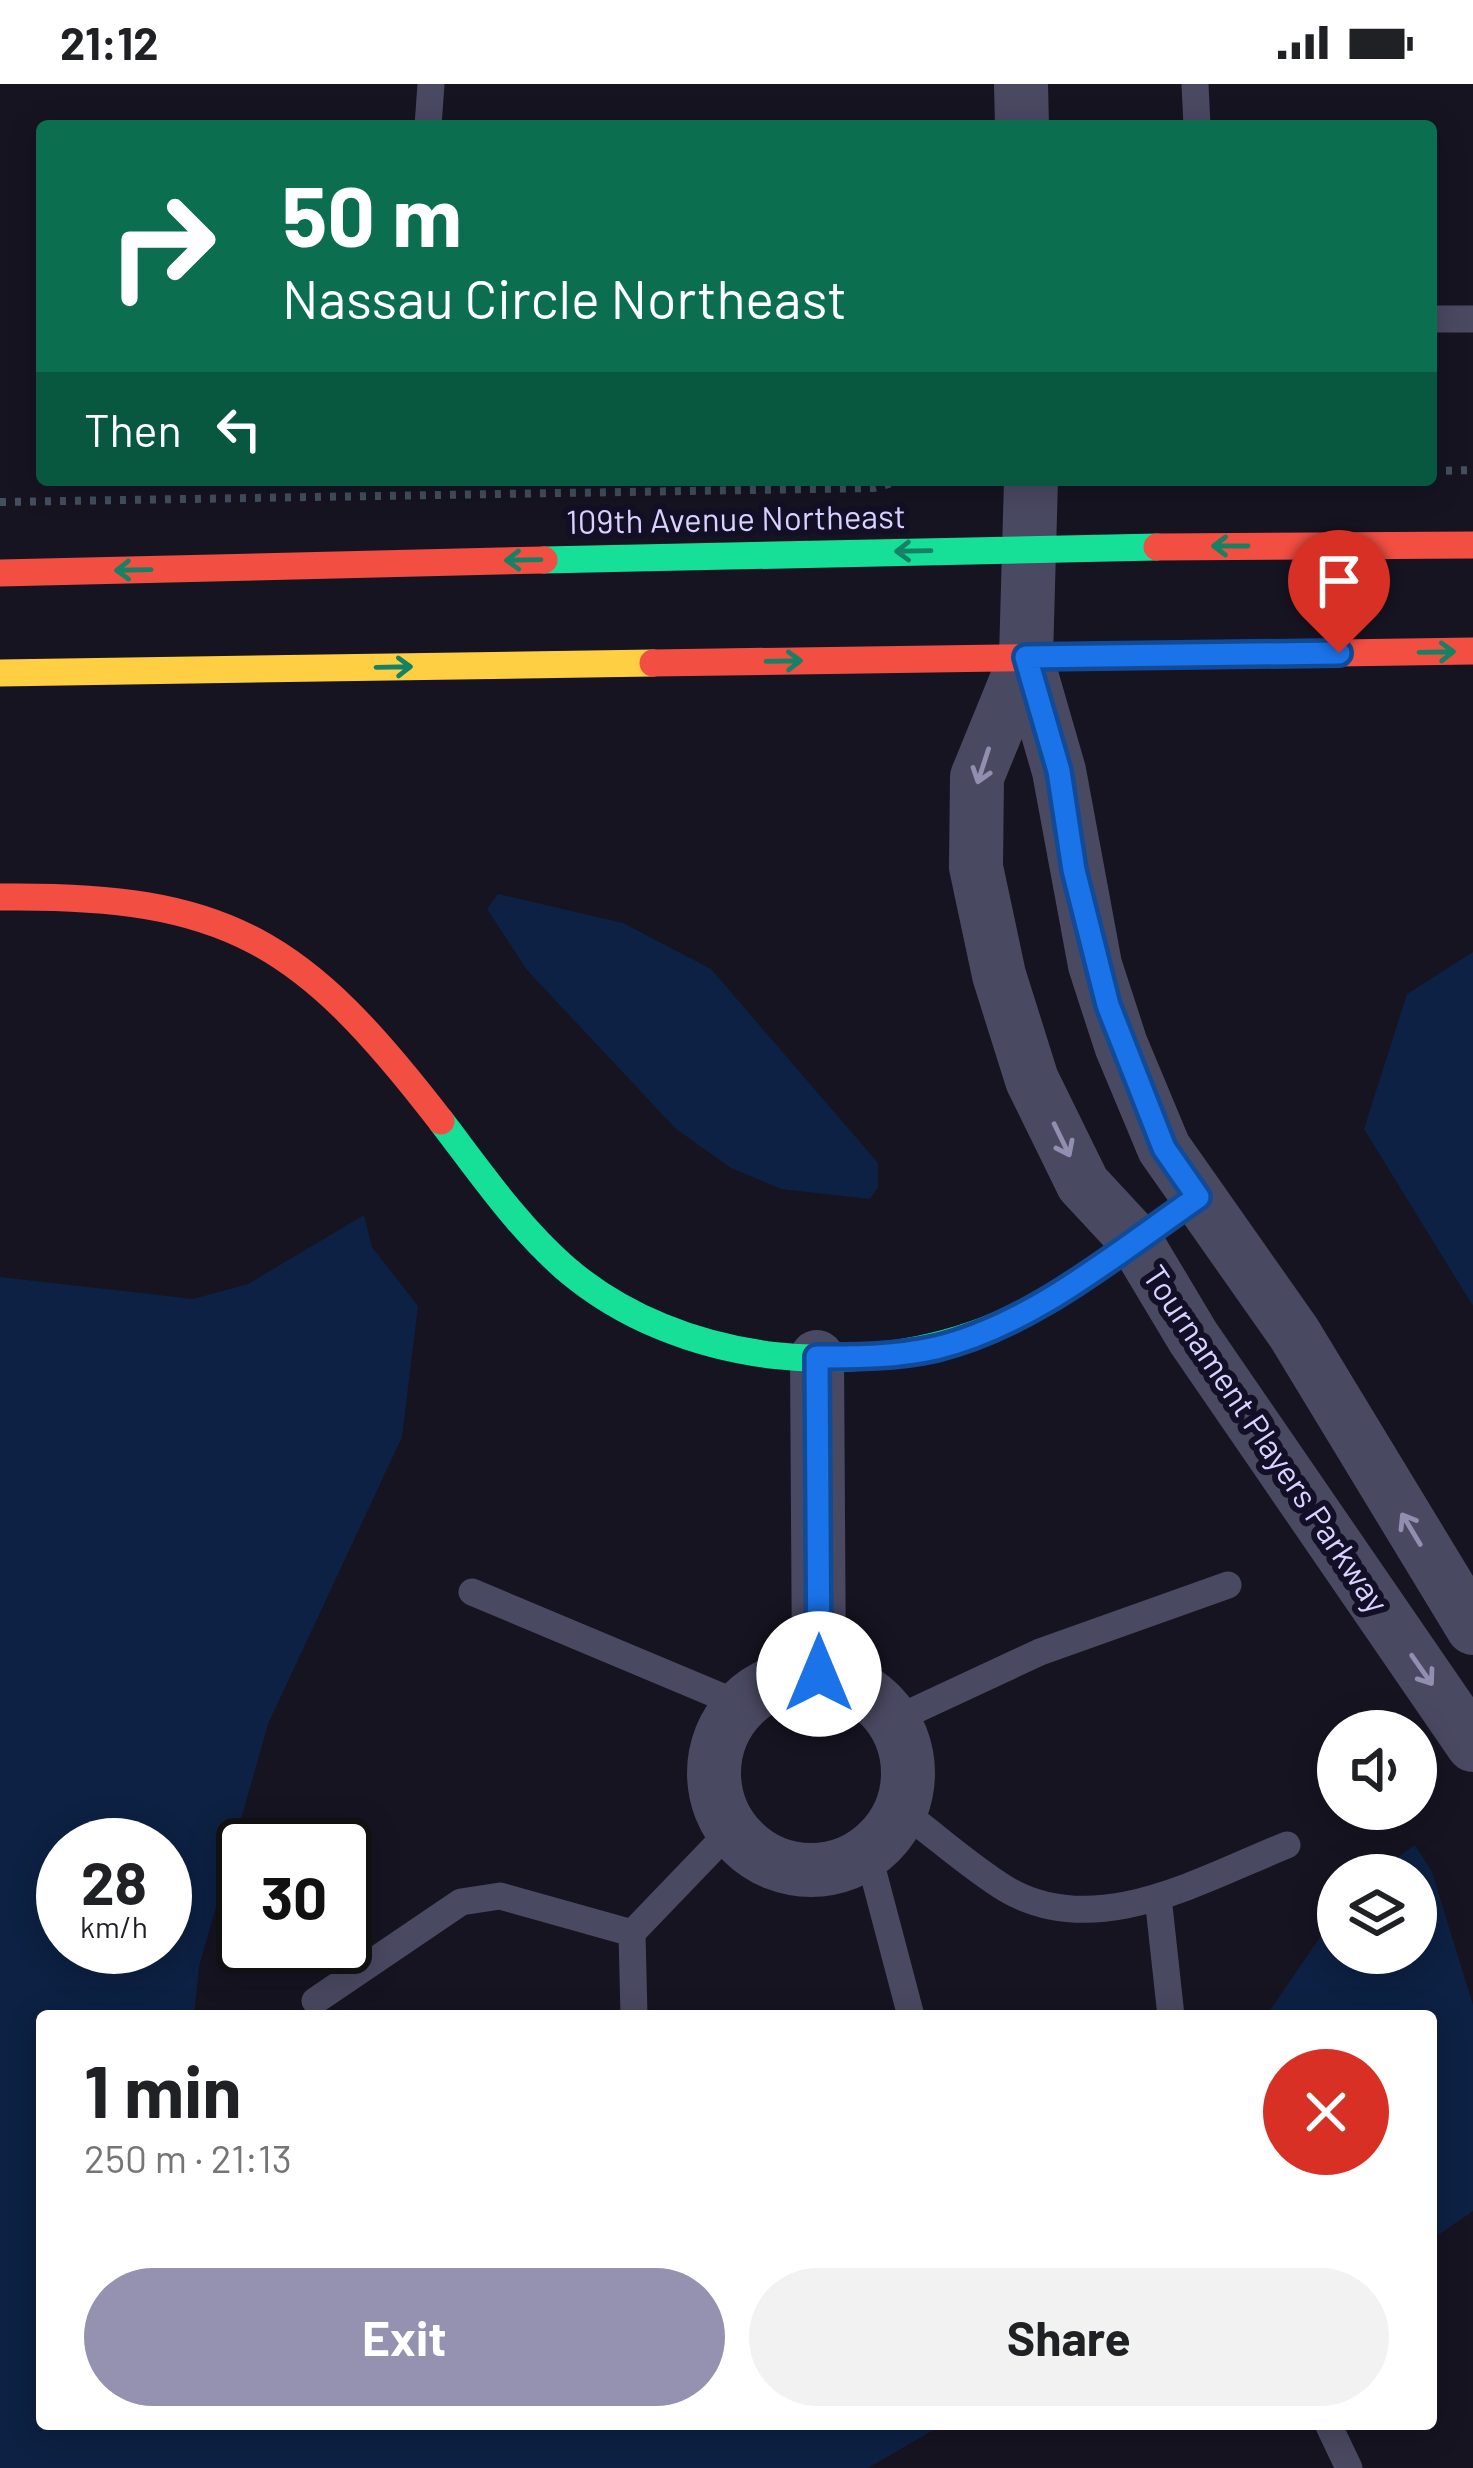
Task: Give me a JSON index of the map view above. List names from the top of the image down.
{
  "streets": {
    "main road": ["109th Avenue Northeast"],
    "street": ["Tournament Players Parkway"]
  },
  "page": {
    "status": "21:12",
    "turn": ["50 m", "Nassau Circle Northeast"],
    "then": "Then",
    "speed": "28 km/h",
    "limit": "30",
    "heading": ["1 min", "250 m · 21:13"],
    "buttons": ["Exit", "Share"]
  }
}
